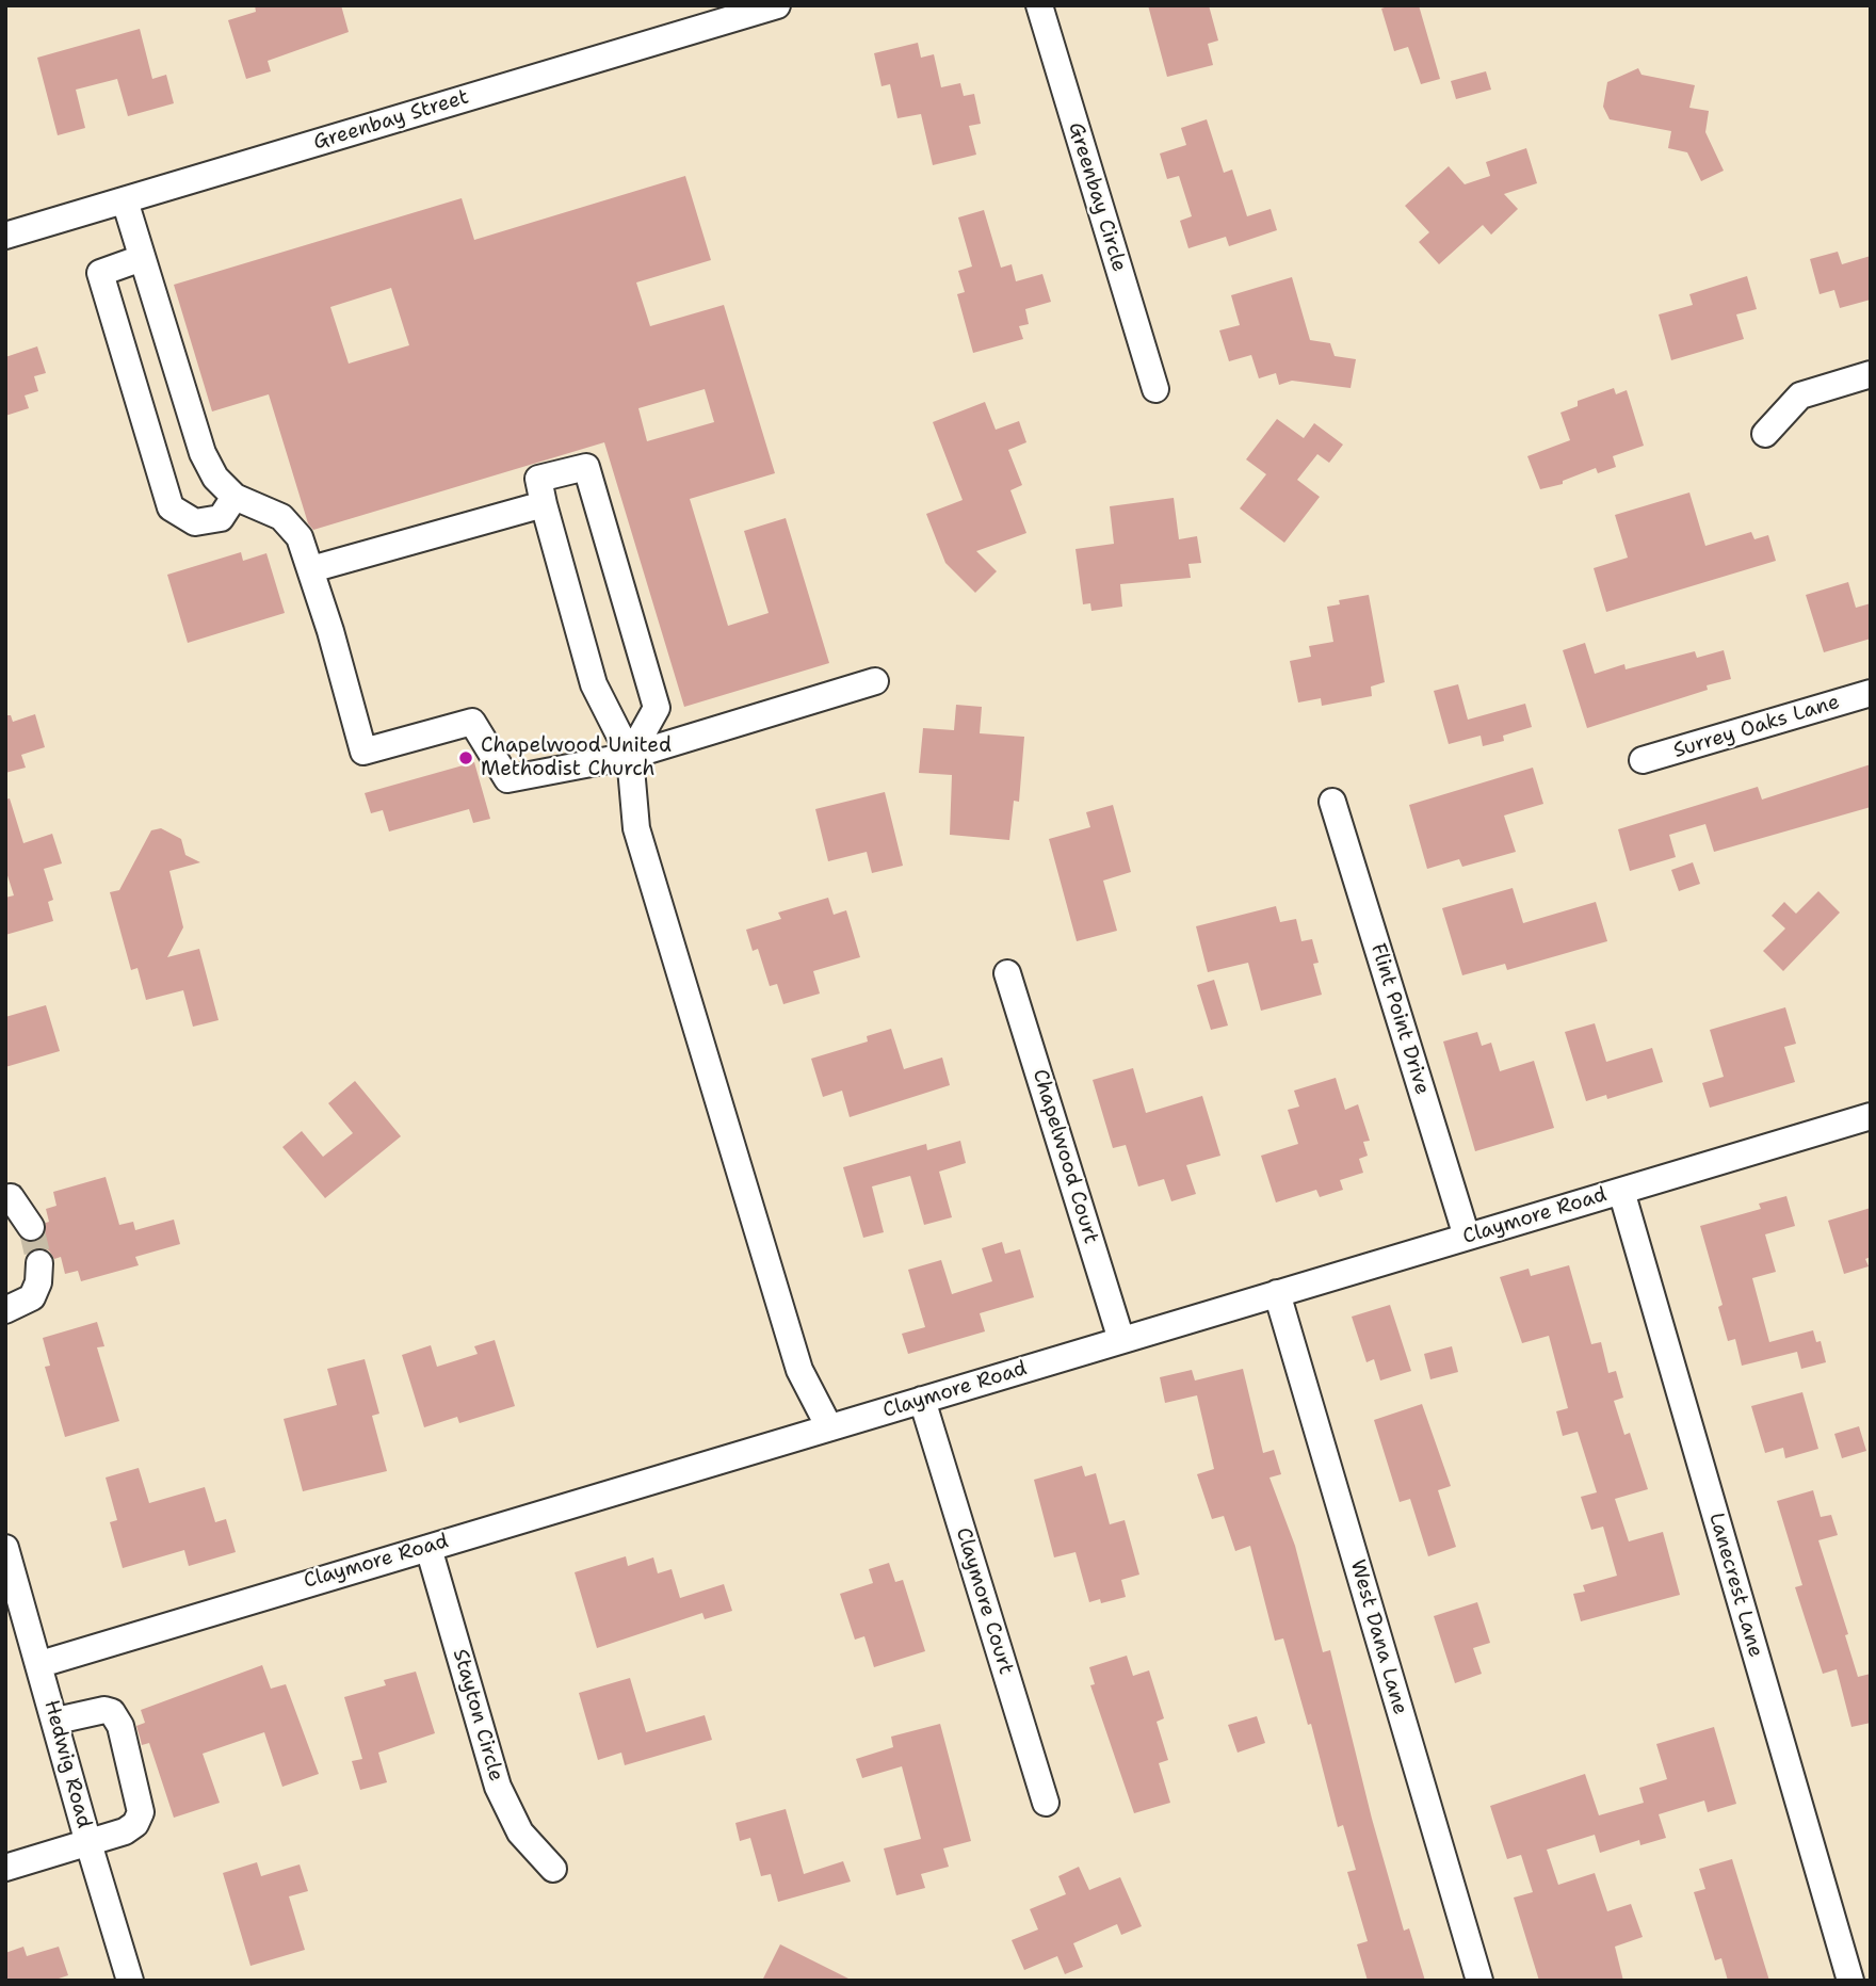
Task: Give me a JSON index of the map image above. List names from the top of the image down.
{
  "streets": {
    "street": [
      "Greenbay Street",
      "Greenbay Circle",
      "Surrey Oaks Lane",
      "Flint Point Drive",
      "Chapelwood Court",
      "Claymore Road",
      "Lanecrest Lane",
      "Claymore Court",
      "West Dana Lane",
      "Stayton Circle",
      "Hedwig Road"
    ]
  },
  "crossings": [
    ["Flint Point Drive", "Claymore Road"],
    ["Chapelwood Court", "Claymore Road"],
    ["Claymore Road", "Lanecrest Lane"],
    ["Claymore Road", "Claymore Court"],
    ["Claymore Road", "West Dana Lane"],
    ["Claymore Road", "Stayton Circle"],
    ["Claymore Road", "Hedwig Road"]
  ],
  "places": ["Chapelwood United Methodist Church"]
}
